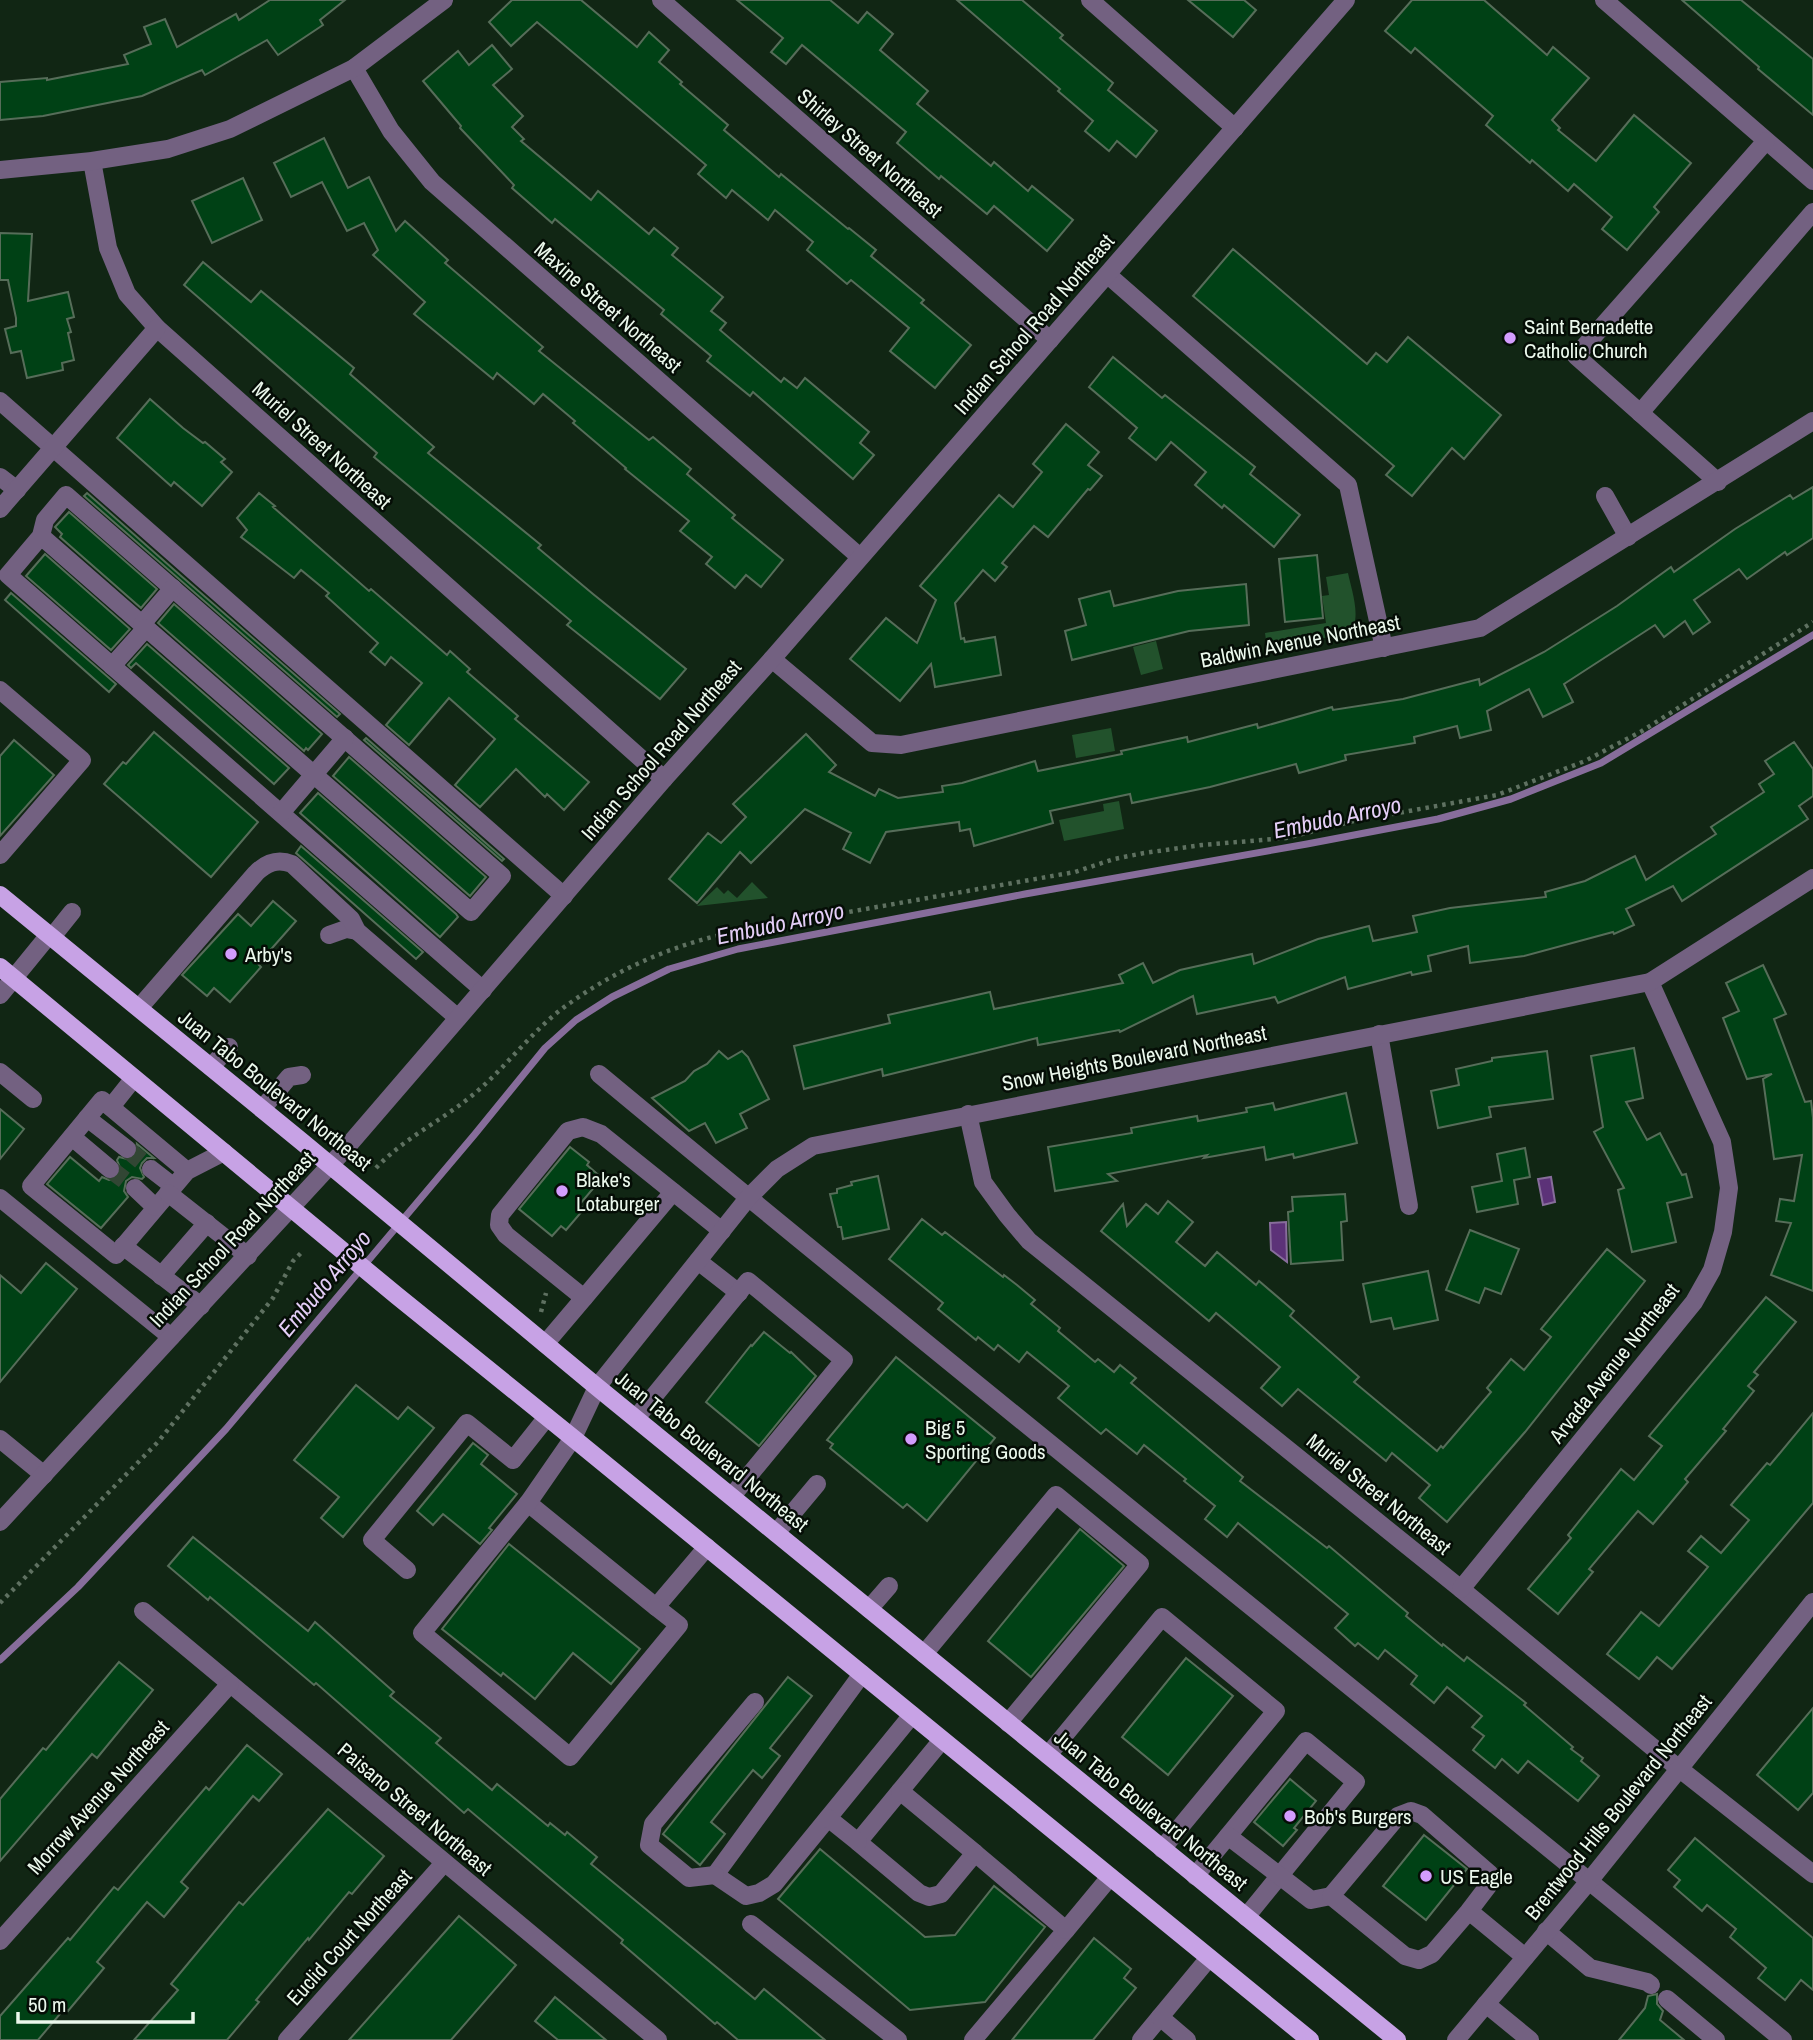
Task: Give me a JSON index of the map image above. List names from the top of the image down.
{
  "streets": {
    "main road": ["Juan Tabo Boulevard Northeast"],
    "street": [
      "Shirley Street Northeast",
      "Maxine Street Northeast",
      "Indian School Road Northeast",
      "Muriel Street Northeast",
      "Baldwin Avenue Northeast",
      "Snow Heights Boulevard Northeast",
      "Arvada Avenue Northeast",
      "Morrow Avenue Northeast",
      "Brentwood Hills Boulevard Northeast",
      "Paisano Street Northeast",
      "Euclid Court Northeast"
    ]
  },
  "crossings": [
    ["Shirley Street Northeast", "Indian School Road Northeast"],
    ["Maxine Street Northeast", "Indian School Road Northeast"],
    ["Indian School Road Northeast", "Muriel Street Northeast"],
    ["Indian School Road Northeast", "Baldwin Avenue Northeast"],
    ["Indian School Road Northeast", "Juan Tabo Boulevard Northeast"],
    ["Muriel Street Northeast", "Snow Heights Boulevard Northeast"],
    ["Muriel Street Northeast", "Arvada Avenue Northeast"],
    ["Muriel Street Northeast", "Brentwood Hills Boulevard Northeast"],
    ["Snow Heights Boulevard Northeast", "Juan Tabo Boulevard Northeast"],
    ["Snow Heights Boulevard Northeast", "Arvada Avenue Northeast"],
    ["Morrow Avenue Northeast", "Paisano Street Northeast"],
    ["Paisano Street Northeast", "Euclid Court Northeast"]
  ],
  "water": ["Embudo Arroyo"],
  "places": [
    "Saint Bernadette Catholic Church",
    "Arby's",
    "Blake's Lotaburger",
    "Big 5 Sporting Goods",
    "Bob's Burgers",
    "US Eagle"
  ],
  "scale_bar": "50 m"
}
